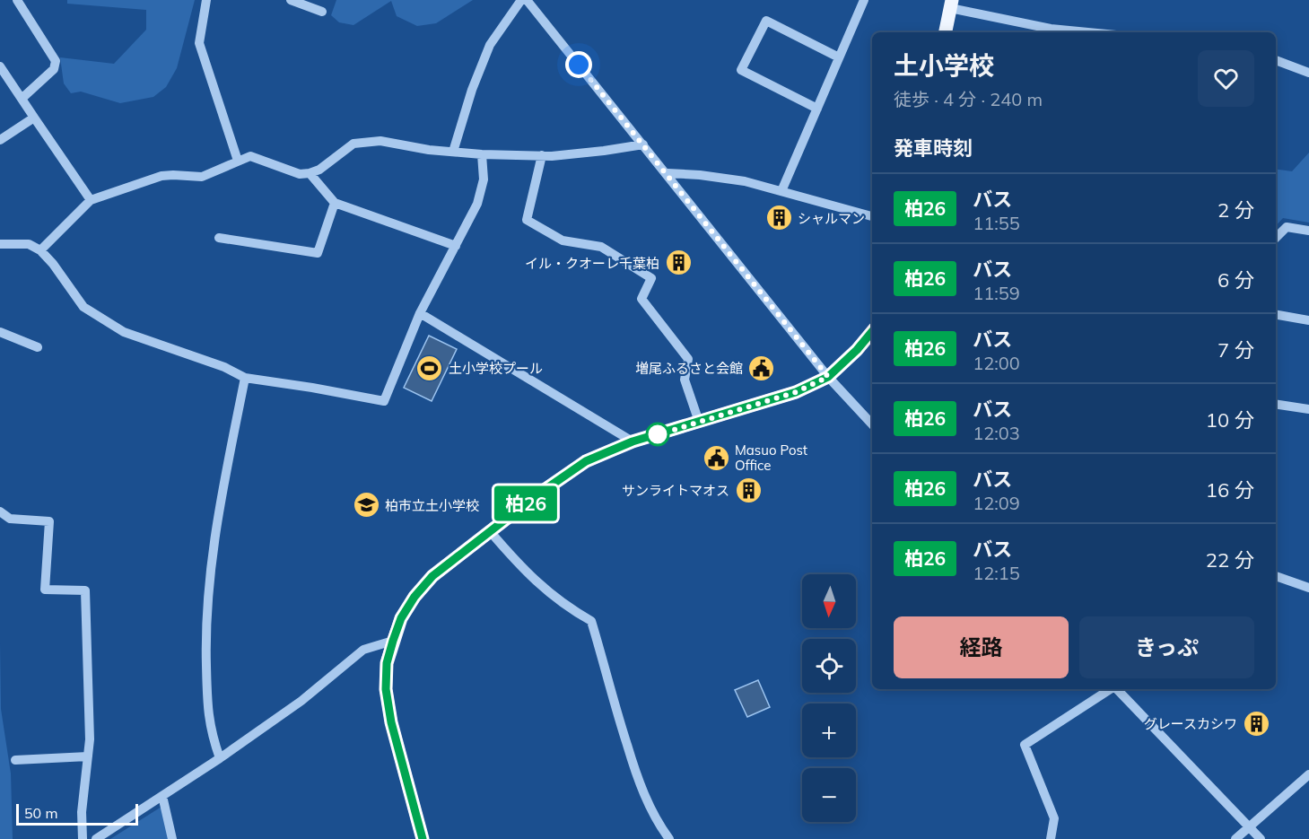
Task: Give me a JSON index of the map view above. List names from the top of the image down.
{
  "places": {
    "building": [
      "シャルマン",
      "イル・クオーレ千葉柏",
      "サンライトマオス",
      "グレースカシワ"
    ],
    "sports": ["土小学校プール"],
    "public building": ["増尾ふるさと会館", "Masuo Post Office"],
    "school or university": ["柏市立土小学校"]
  },
  "lines": ["bus line 柏26"],
  "scale_bar": "50 m",
  "north": "bottom",
  "page": {
    "on_map": "柏26",
    "heading": [
      ["土小学校", "徒歩 · 4 分 · 240 m"],
      "発車時刻"
    ],
    "list": [
      {
        "mark": "柏26",
        "name": "バス",
        "note": "11:55",
        "value": "2 分"
      },
      {
        "mark": "柏26",
        "name": "バス",
        "note": "11:59",
        "value": "6 分"
      },
      {
        "mark": "柏26",
        "name": "バス",
        "note": "12:00",
        "value": "7 分"
      },
      {
        "mark": "柏26",
        "name": "バス",
        "note": "12:03",
        "value": "10 分"
      },
      {
        "mark": "柏26",
        "name": "バス",
        "note": "12:09",
        "value": "16 分"
      },
      {
        "mark": "柏26",
        "name": "バス",
        "note": "12:15",
        "value": "22 分"
      }
    ],
    "map_buttons": ["+", "−"],
    "buttons": ["経路", "きっぷ"],
    "scale": "50 m"
  }
}
